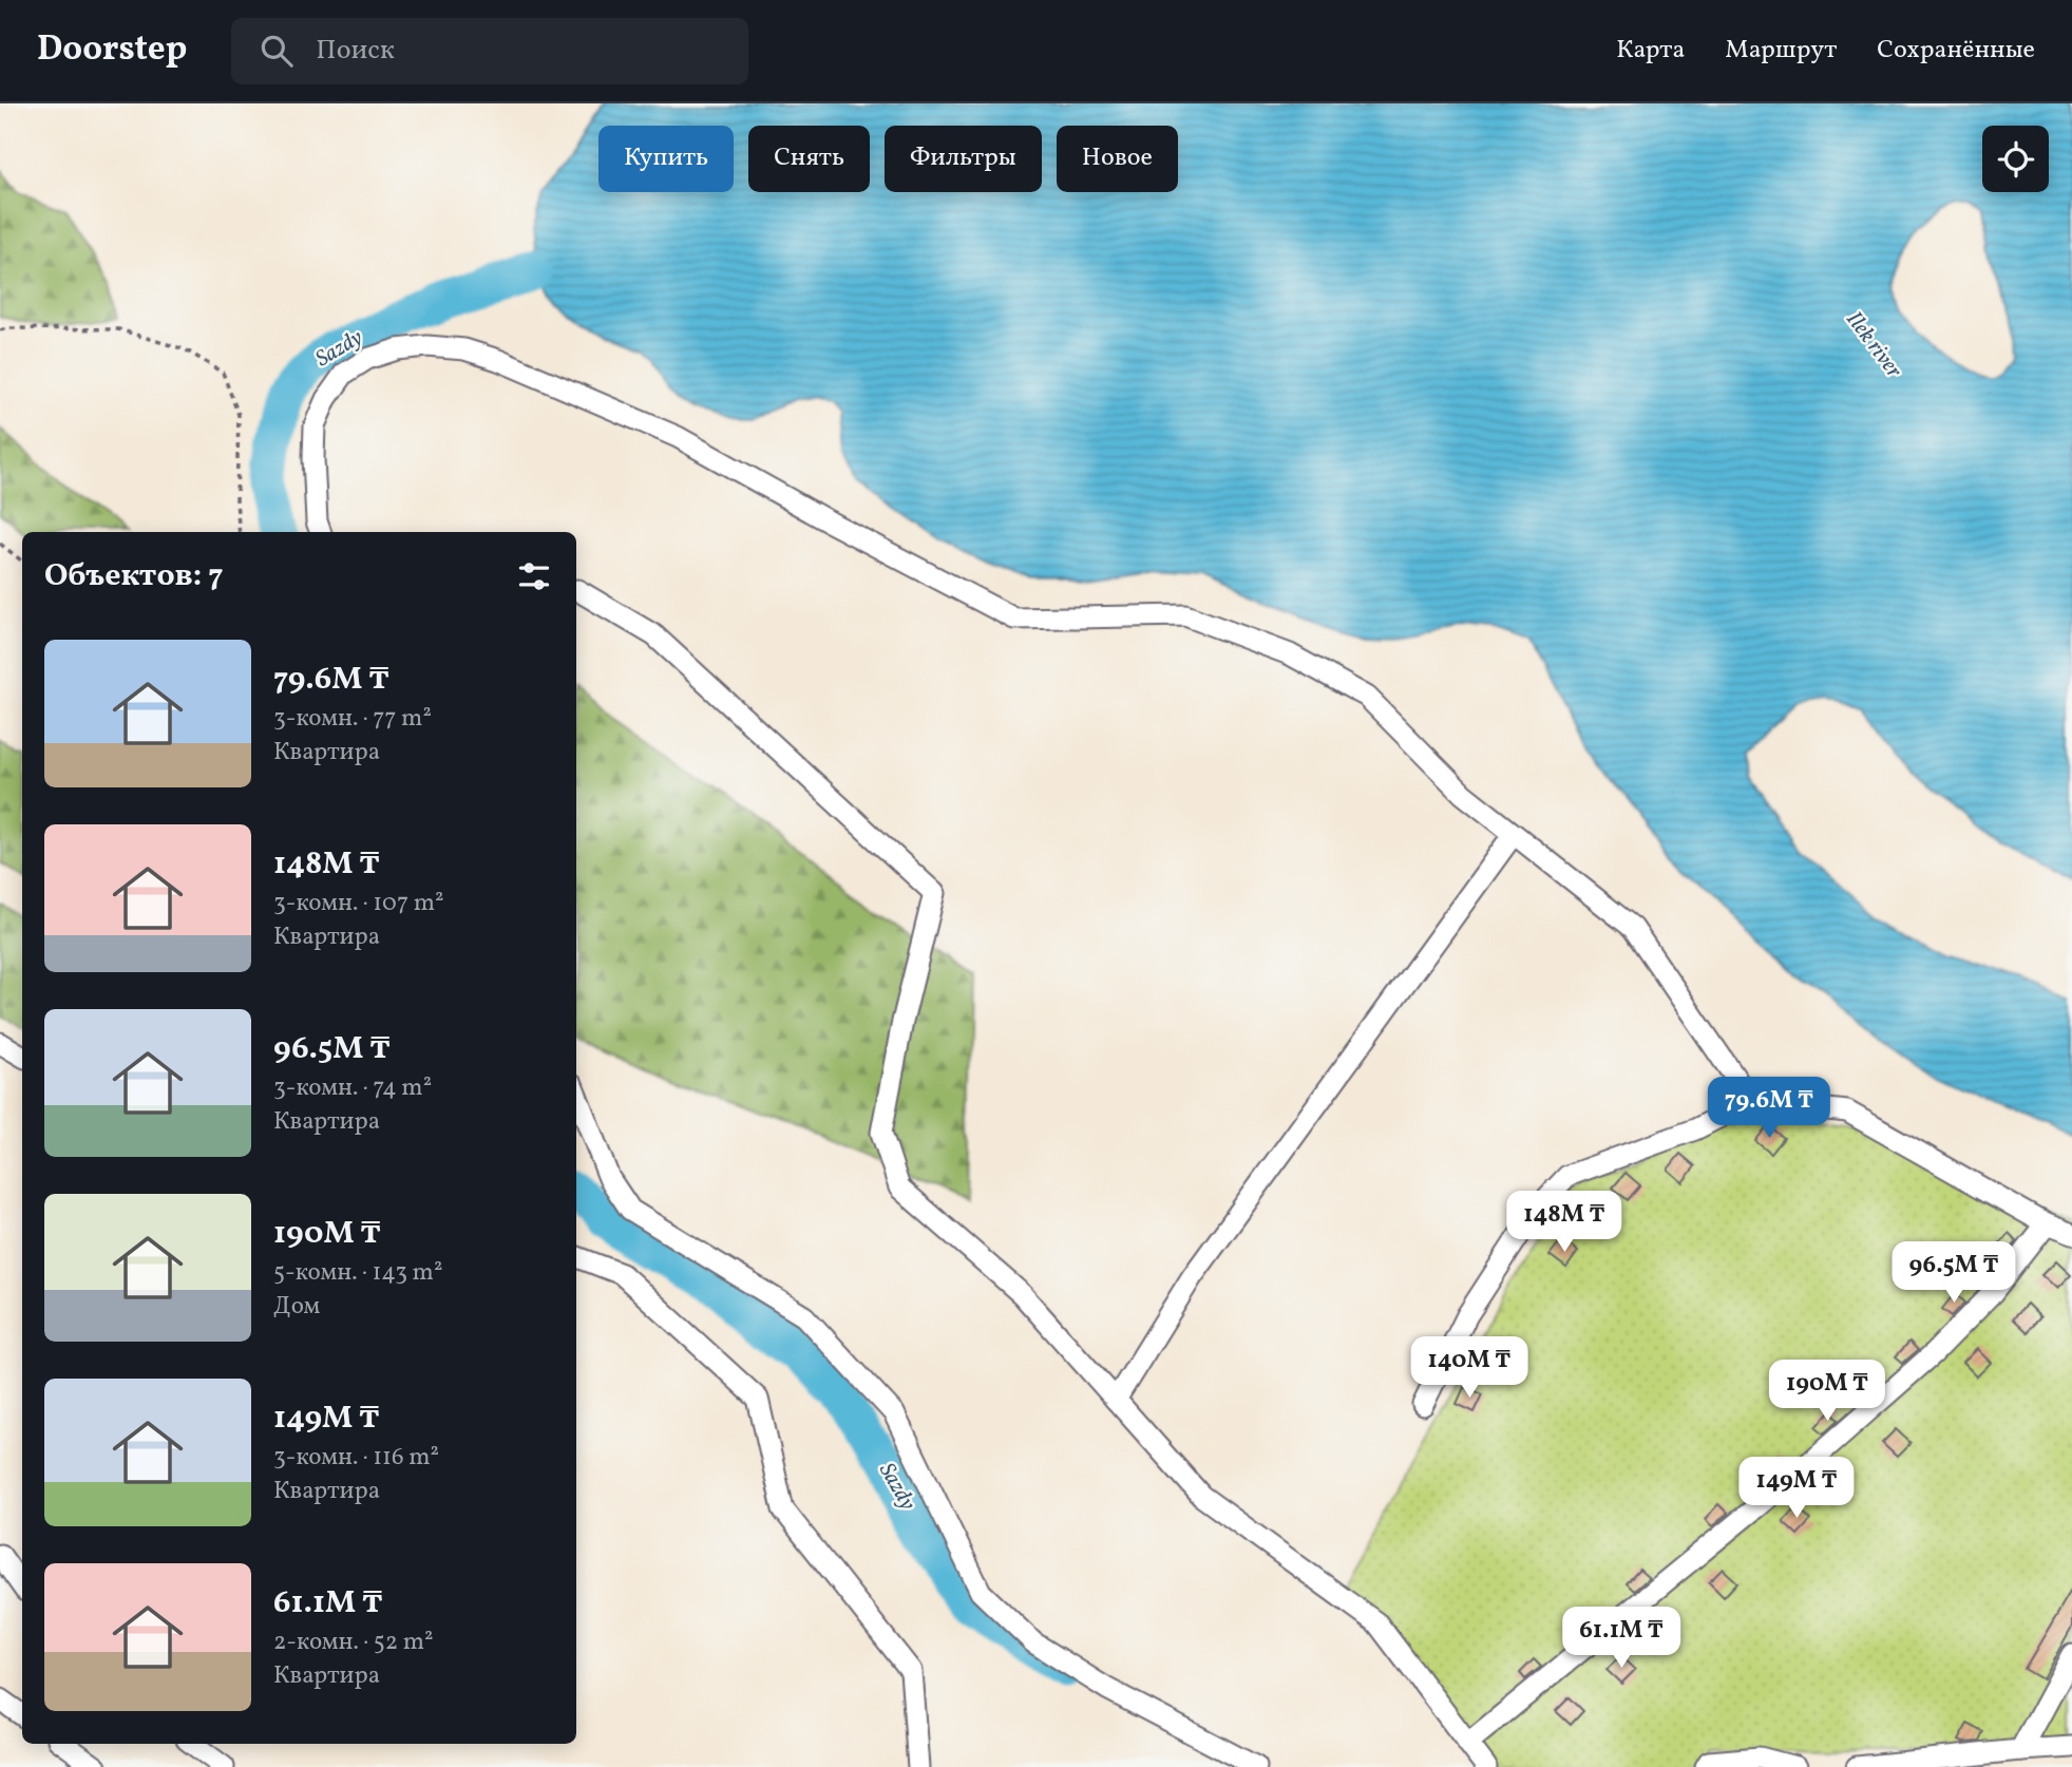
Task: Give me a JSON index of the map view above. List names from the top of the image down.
{
  "water": ["Ilek river", "Sazdy"],
  "page": {
    "header": "Doorstep",
    "search": "Поиск",
    "nav": ["Карта", "Маршрут", "Сохранённые"],
    "chip": [
      "Купить",
      "Снять",
      "Фильтры",
      "Новое"
    ],
    "heading": "Объектов: 7",
    "list": [
      {
        "name": "79.6M ₸",
        "note": "3-комн. · 77 m² · Квартира"
      },
      {
        "name": "148M ₸",
        "note": "3-комн. · 107 m² · Квартира"
      },
      {
        "name": "96.5M ₸",
        "note": "3-комн. · 74 m² · Квартира"
      },
      {
        "name": "190M ₸",
        "note": "5-комн. · 143 m² · Дом"
      },
      {
        "name": "149M ₸",
        "note": "3-комн. · 116 m² · Квартира"
      },
      {
        "name": "61.1M ₸",
        "note": "2-комн. · 52 m² · Квартира"
      }
    ],
    "price": [
      "79.6M ₸",
      "148M ₸",
      "96.5M ₸",
      "140M ₸",
      "190M ₸",
      "149M ₸",
      "61.1M ₸"
    ]
  }
}
